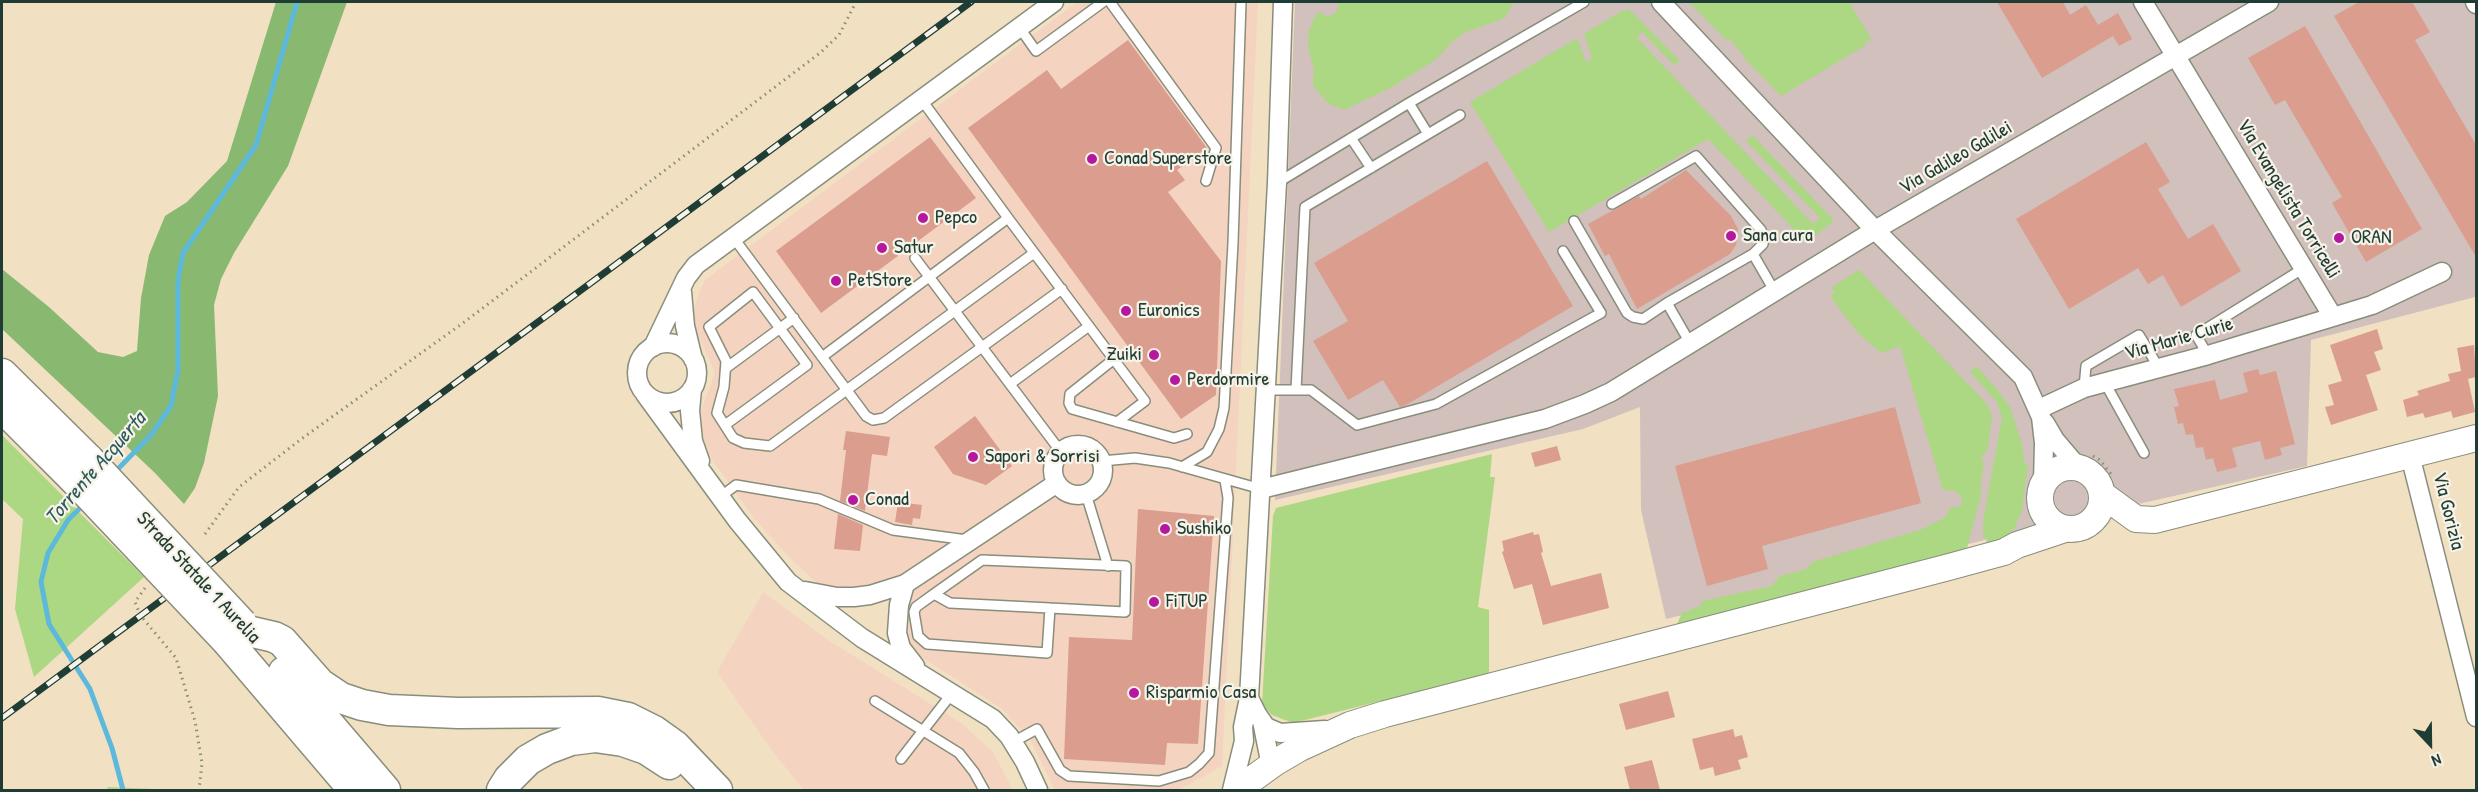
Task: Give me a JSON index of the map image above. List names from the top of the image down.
{
  "streets": {
    "highway": ["Strada Statale 1 Aurelia"],
    "street": [
      "Via Galileo Galilei",
      "Via Evangelista Torricelli",
      "Via Marie Curie",
      "Via Gorizia"
    ]
  },
  "crossings": [
    ["Via Galileo Galilei", "Via Evangelista Torricelli"],
    ["Via Evangelista Torricelli", "Via Marie Curie"]
  ],
  "water": ["Torrente Acquerta"],
  "places": [
    "Conad Superstore",
    "Pepco",
    "Sana cura",
    "ORAN",
    "Satur",
    "PetStore",
    "Euronics",
    "Zuiki",
    "Perdormire",
    "Sapori & Sorrisi",
    "Conad",
    "Sushiko",
    "FiTUP",
    "Risparmio Casa"
  ],
  "north": "bottom"
}
